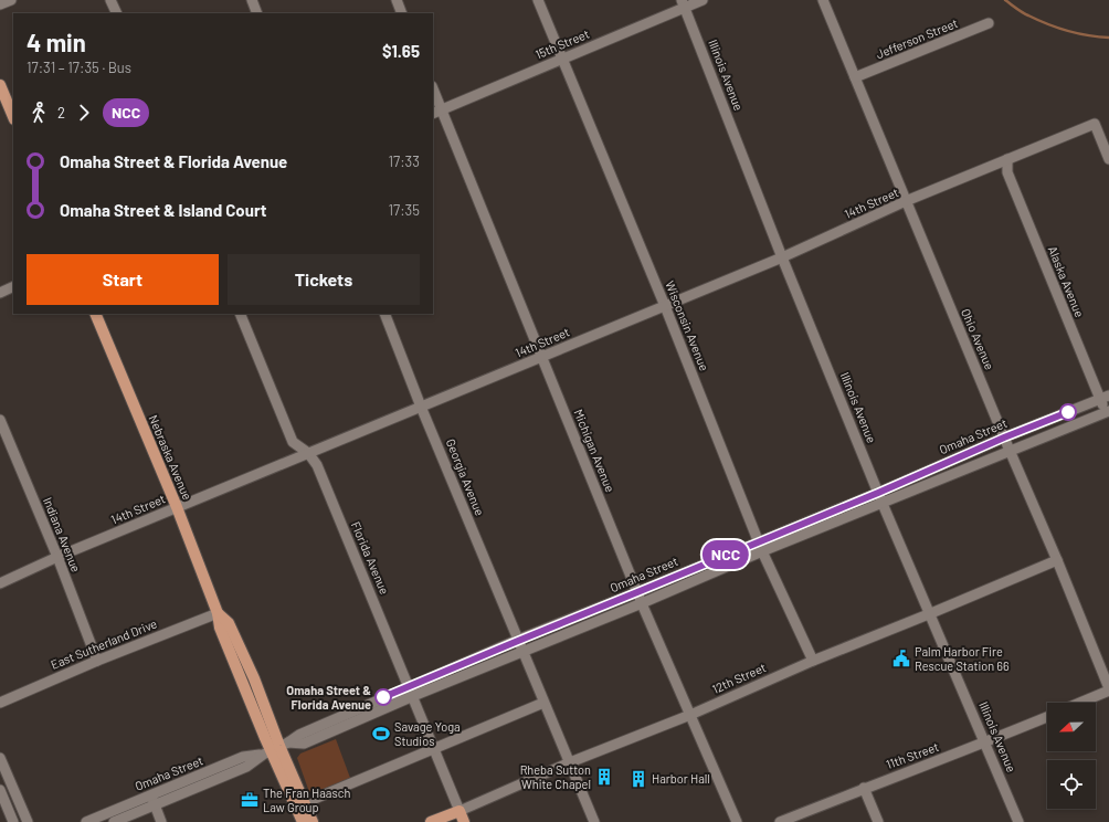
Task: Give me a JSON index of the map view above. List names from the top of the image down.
{
  "streets": {
    "main road": ["Nebraska Avenue", "Florida Avenue", "12th Street"],
    "street": [
      "Jefferson Street",
      "15th Street",
      "Illinois Avenue",
      "14th Street",
      "Alaska Avenue",
      "Wisconsin Avenue",
      "Ohio Avenue",
      "Omaha Street",
      "Michigan Avenue",
      "Georgia Avenue",
      "Indiana Avenue",
      "East Sutherland Drive",
      "11th Street"
    ]
  },
  "crossings": [
    ["Jefferson Street", "Ohio Avenue"],
    ["15th Street", "Illinois Avenue"],
    ["15th Street", "Wisconsin Avenue"],
    ["15th Street", "Michigan Avenue"],
    ["Illinois Avenue", "14th Street"],
    ["Illinois Avenue", "Omaha Street"],
    ["Illinois Avenue", "12th Street"],
    ["Illinois Avenue", "11th Street"],
    ["14th Street", "Alaska Avenue"],
    ["14th Street", "Wisconsin Avenue"],
    ["14th Street", "Ohio Avenue"],
    ["14th Street", "Michigan Avenue"],
    ["14th Street", "Nebraska Avenue"],
    ["14th Street", "Georgia Avenue"],
    ["14th Street", "Indiana Avenue"],
    ["14th Street", "Florida Avenue"],
    ["Alaska Avenue", "Omaha Street"],
    ["Wisconsin Avenue", "Omaha Street"],
    ["Wisconsin Avenue", "12th Street"],
    ["Ohio Avenue", "Omaha Street"],
    ["Ohio Avenue", "12th Street"],
    ["Omaha Street", "Michigan Avenue"],
    ["Omaha Street", "Nebraska Avenue"],
    ["Omaha Street", "Georgia Avenue"],
    ["Omaha Street", "Florida Avenue"],
    ["Michigan Avenue", "12th Street"],
    ["Nebraska Avenue", "East Sutherland Drive"],
    ["Indiana Avenue", "East Sutherland Drive"],
    ["Florida Avenue", "12th Street"]
  ],
  "places": {
    "public building": ["Palm Harbor Fire Rescue Station 66"],
    "other": ["Omaha Street & Florida Avenue"],
    "sports": ["Savage Yoga Studios"],
    "building": ["Rheba Sutton White Chapel", "Harbor Hall"],
    "office": ["The Fran Haasch Law Group"]
  },
  "lines": ["bus line NCC"],
  "north": "left",
  "page": {
    "on_map": "NCC",
    "heading": ["4 min", "17:31 – 17:35 · Bus", "$1.65"],
    "legs": ["2", "NCC"],
    "list": [
      {
        "name": "Omaha Street & Florida Avenue",
        "value": "17:33"
      },
      {
        "name": "Omaha Street & Island Court",
        "value": "17:35"
      }
    ],
    "buttons": ["Start", "Tickets"]
  }
}
